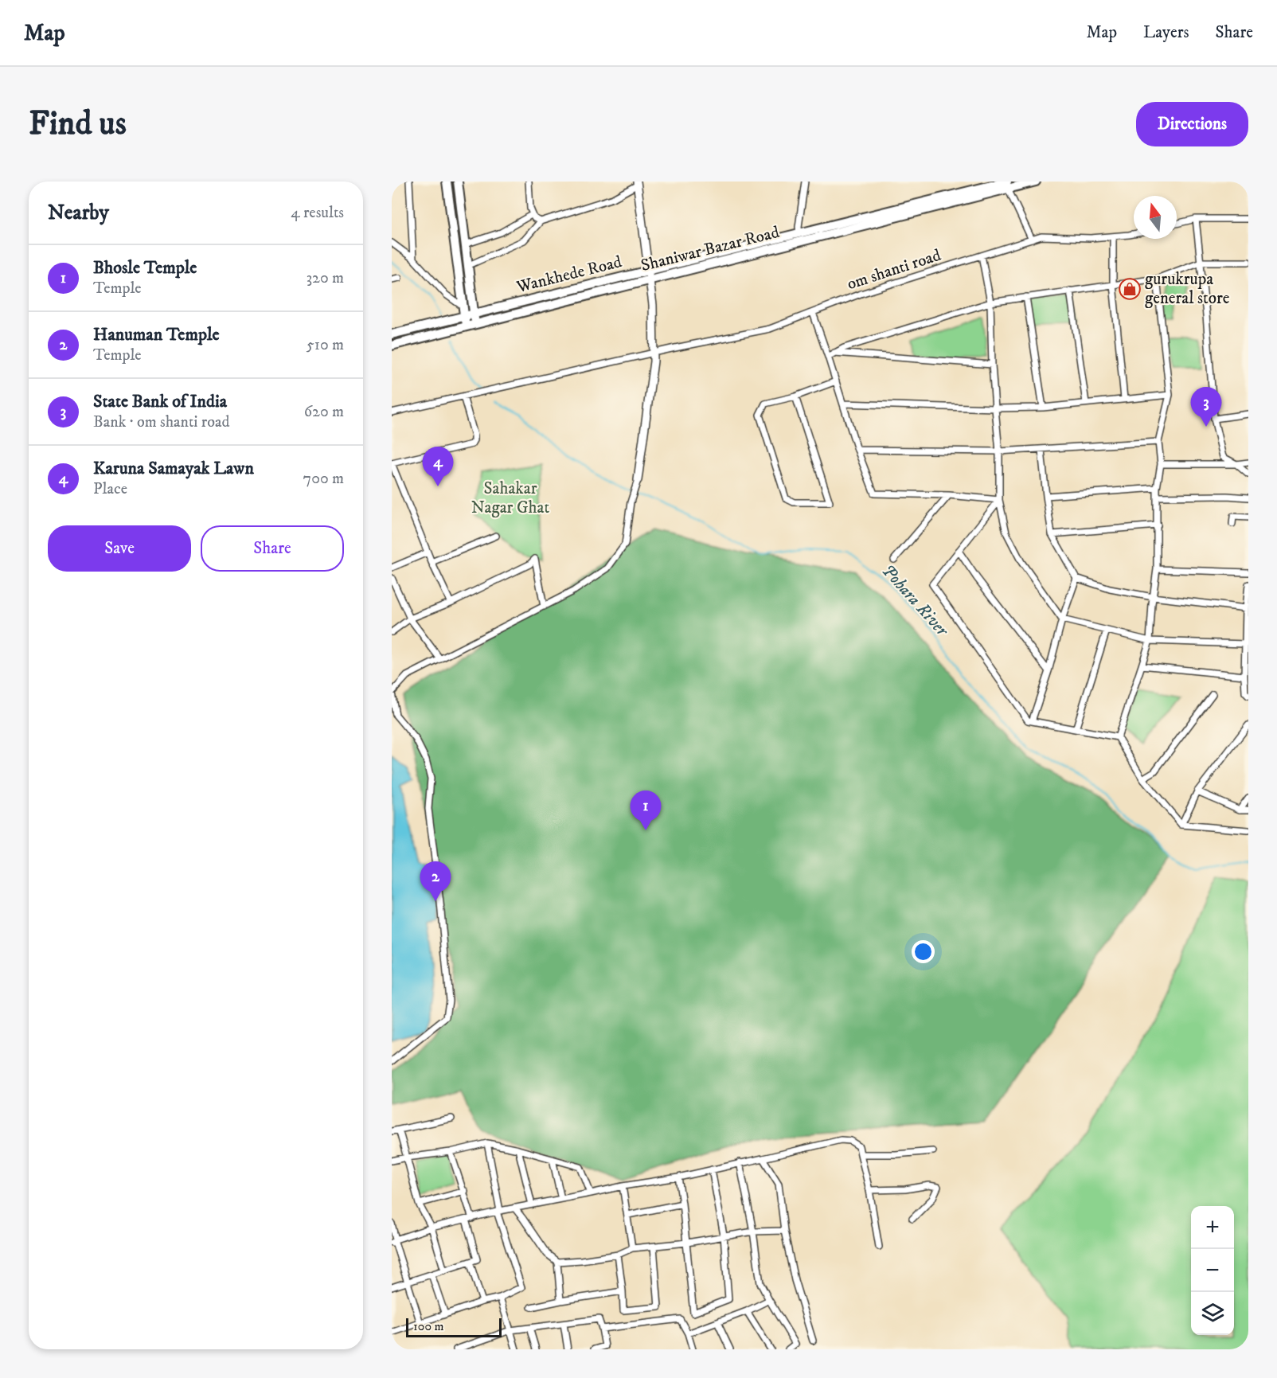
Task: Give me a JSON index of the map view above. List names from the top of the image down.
{
  "streets": {
    "main road": ["Shaniwar Bazar Road", "Wankhede Road"],
    "street": ["om shanti road"]
  },
  "crossings": [
    ["Shaniwar Bazar Road", "Wankhede Road"]
  ],
  "water": ["Pohara River"],
  "parks": ["Sahakar Nagar Ghat"],
  "places": {
    "shop": ["gurukrupa general store"]
  },
  "scale_bar": "100 m",
  "north": "top",
  "page": {
    "header": "Map",
    "nav": ["Map", "Layers", "Share"],
    "buttons": [
      "Directions",
      ["Save", "Share"]
    ],
    "title": "Find us",
    "heading": ["Nearby", "4 results"],
    "list": [
      {
        "mark": "1",
        "name": "Bhosle Temple",
        "note": "Temple",
        "value": "320 m"
      },
      {
        "mark": "2",
        "name": "Hanuman Temple",
        "note": "Temple",
        "value": "510 m"
      },
      {
        "mark": "3",
        "name": "State Bank of India",
        "note": "Bank · om shanti road",
        "value": "620 m"
      },
      {
        "mark": "4",
        "name": "Karuna Samayak Lawn",
        "note": "Place",
        "value": "700 m"
      }
    ],
    "pins": [
      "3",
      "4",
      "1",
      "2"
    ],
    "map_buttons": ["+", "−"],
    "scale": "100 m"
  }
}
